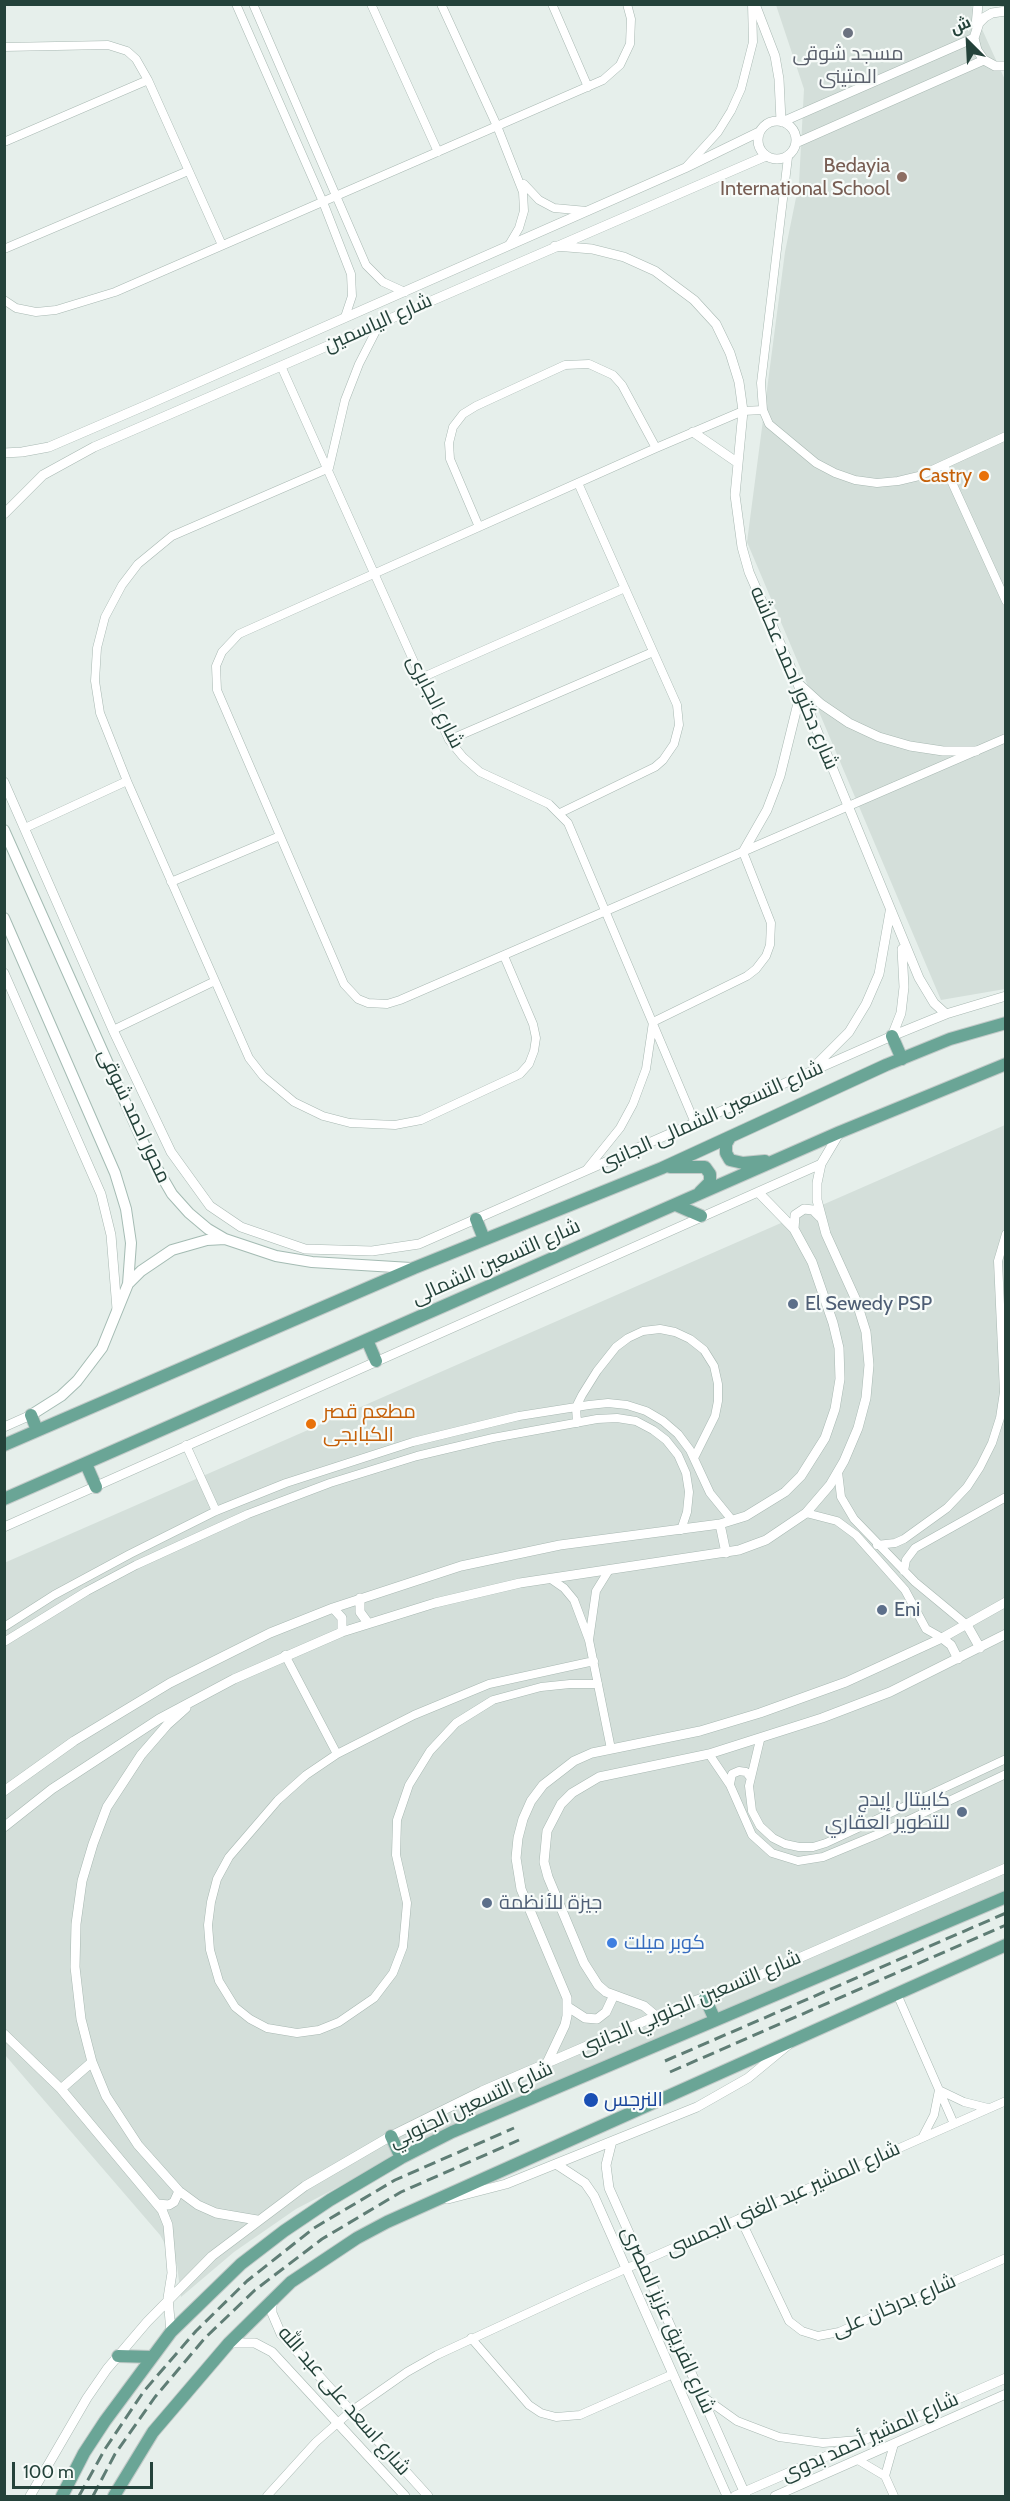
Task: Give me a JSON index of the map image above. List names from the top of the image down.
{
  "streets": {
    "main road": ["محور احمد شوقى", "شارع التسعين الشمالى", "شارع التسعين الجنوبي"],
    "street": [
      "شارع الياسمين",
      "شارع دكتور احمد عكاشه",
      "شارع الجابرى",
      "شارع التسعين الشمالى الجانبى",
      "شارع التسعين الجنوبي الجانبى",
      "شارع المشير عبد الغنى الجمسى",
      "شارع بدرخان على",
      "شارع الفريق عزيز المصرى",
      "شارع اسعد على عبد الله",
      "شارع المشير أحمد بدوى"
    ]
  },
  "crossings": [
    ["شارع الياسمين", "شارع دكتور احمد عكاشه"],
    ["شارع الياسمين", "شارع الجابرى"],
    ["شارع دكتور احمد عكاشه", "شارع التسعين الشمالى الجانبى"],
    ["شارع الجابرى", "شارع التسعين الشمالى الجانبى"],
    ["محور احمد شوقى", "شارع التسعين الشمالى"],
    ["شارع المشير عبد الغنى الجمسى", "شارع بدرخان على"],
    ["شارع المشير عبد الغنى الجمسى", "شارع الفريق عزيز المصرى"],
    ["شارع المشير عبد الغنى الجمسى", "شارع اسعد على عبد الله"],
    ["شارع الفريق عزيز المصرى", "شارع المشير أحمد بدوى"]
  ],
  "places": [
    "مسجد شوقى المتينى",
    "Bedayia International School",
    "Castry",
    "El Sewedy PSP",
    "مطعم قصر الكبابجى",
    "Eni",
    "كابيتال إيدج للتطوير العقاري",
    "جيزة للأنظمة",
    "كوبر ميلت",
    "النرجس"
  ],
  "scale_bar": "100 m",
  "north": "top left"
}
